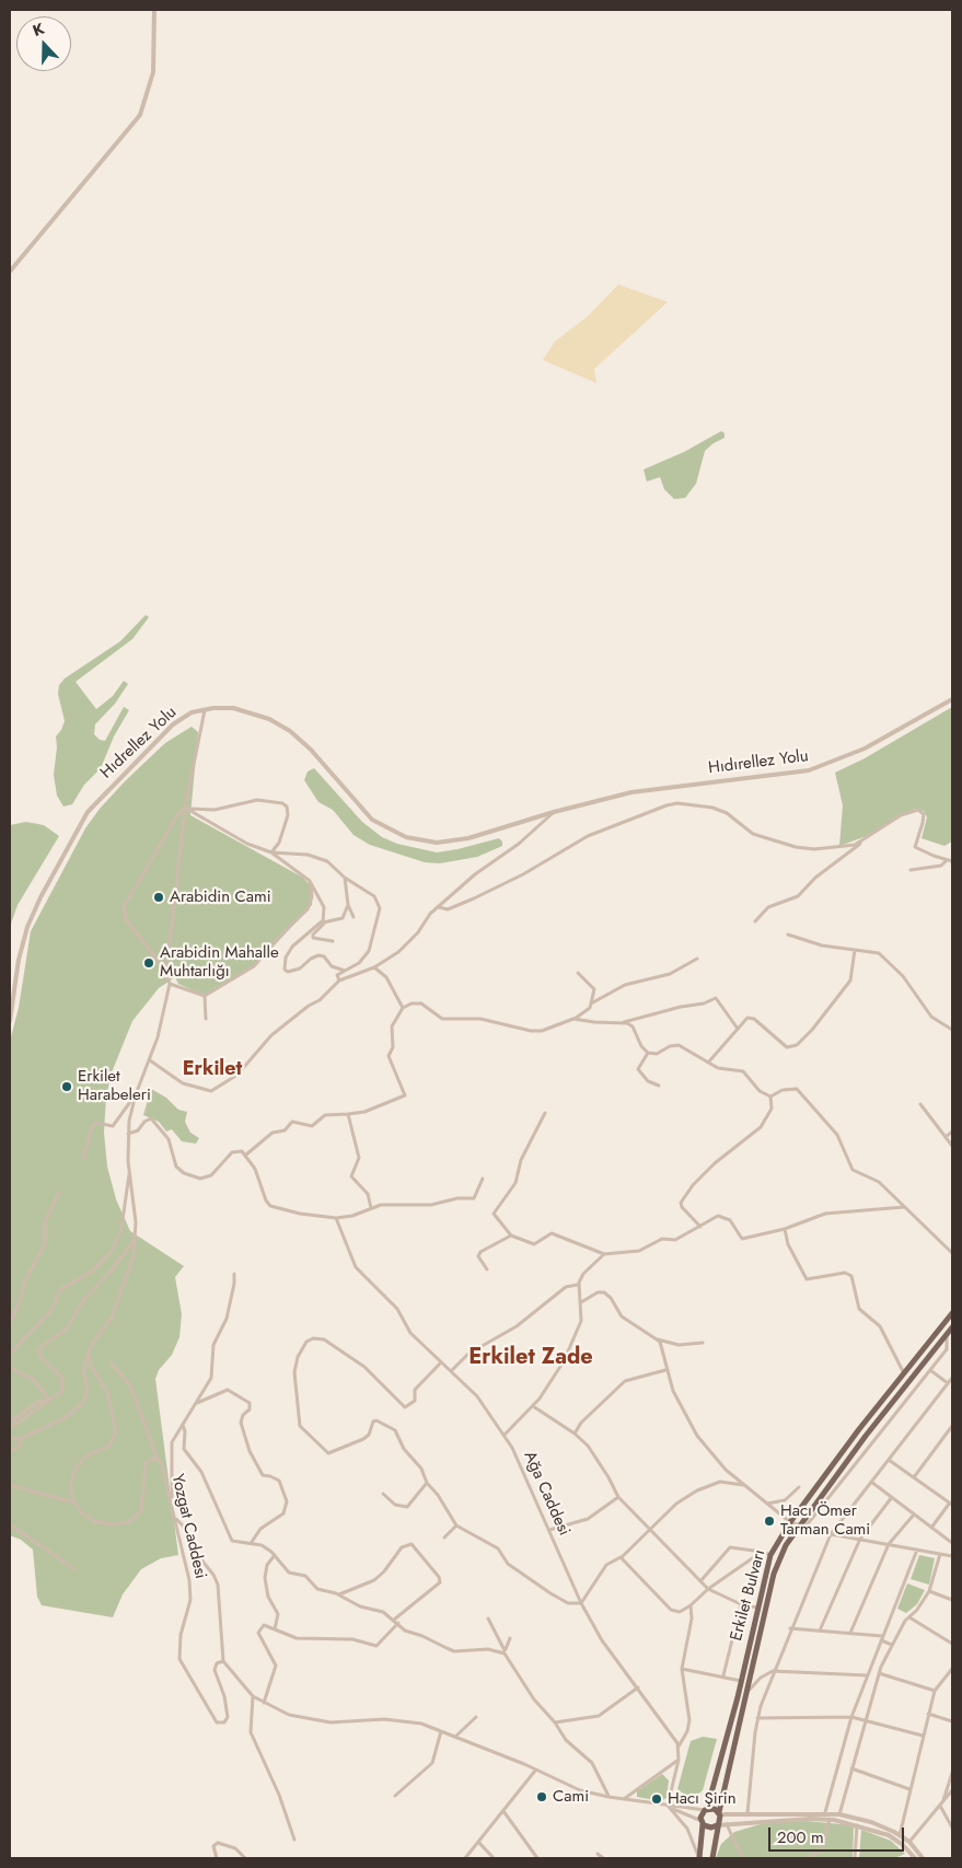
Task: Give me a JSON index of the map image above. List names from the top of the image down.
{
  "streets": {
    "main road": ["Erkilet Bulvarı"],
    "street": [
      "Hıdrellez Yolu",
      "Hıdırellez Yolu",
      "Ağa Caddesi",
      "Yozgat Caddesi"
    ]
  },
  "crossings": [
    ["Hıdrellez Yolu", "Hıdırellez Yolu"]
  ],
  "districts": ["Erkilet", "Erkilet Zade"],
  "places": [
    "Arabidin Cami",
    "Arabidin Mahalle Muhtarlığı",
    "Erkilet Harabeleri",
    "Hacı Ömer Tarman Cami",
    "Cami",
    "Hacı Şirin"
  ],
  "scale_bar": "200 m",
  "north": "top"
}
